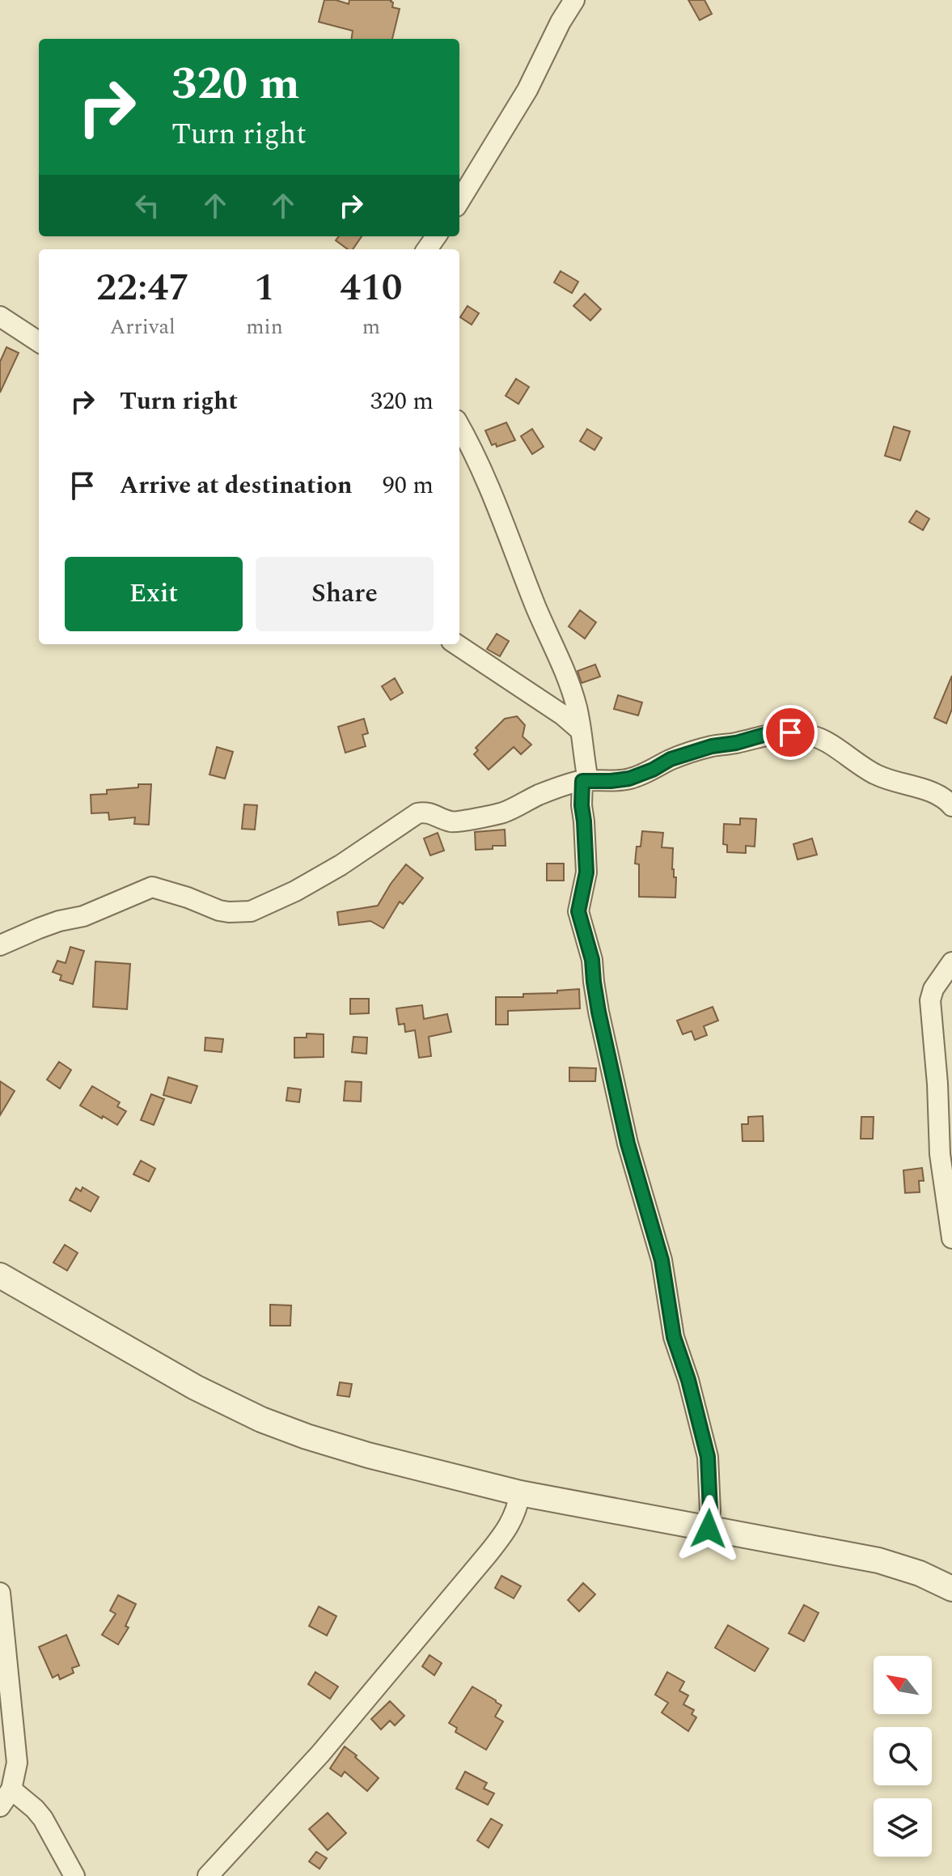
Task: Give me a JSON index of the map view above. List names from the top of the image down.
{
  "north": "top left",
  "page": {
    "turn": ["320 m", "Turn right"],
    "eta": [
      "22:47",
      "Arrival",
      "1",
      "min",
      "410",
      "m"
    ],
    "list": [
      {
        "name": "Turn right",
        "value": "320 m"
      },
      {
        "name": "Arrive at destination",
        "value": "90 m"
      }
    ],
    "buttons": ["Exit", "Share"]
  }
}
